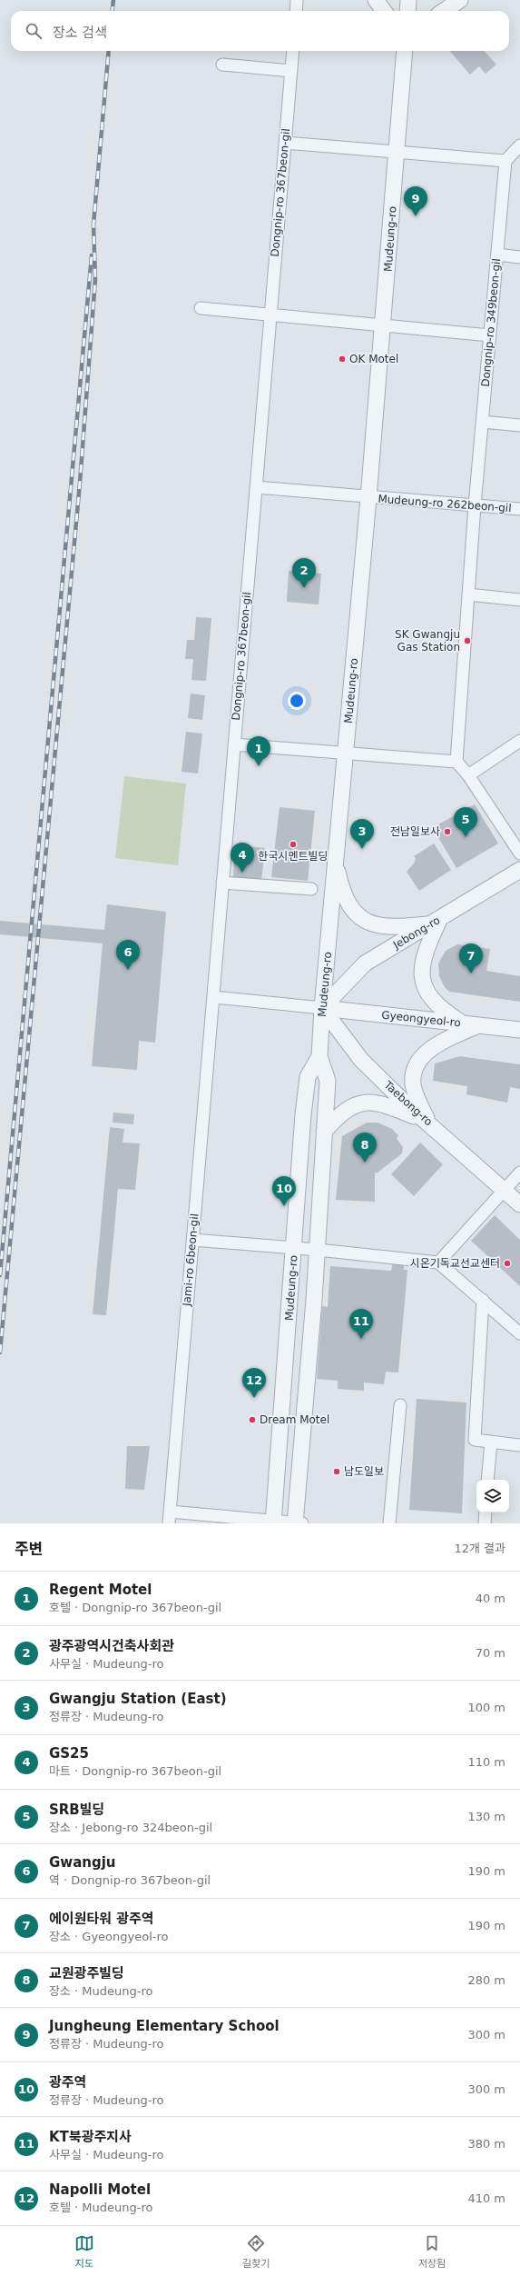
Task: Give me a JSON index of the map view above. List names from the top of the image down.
{
  "streets": {
    "street": [
      "Dongnip-ro 367beon-gil",
      "Mudeung-ro",
      "Dongnip-ro 349beon-gil",
      "Mudeung-ro 262beon-gil",
      "Jebong-ro",
      "Gyeongyeol-ro",
      "Taebong-ro",
      "Jami-ro 6beon-gil"
    ]
  },
  "crossings": [
    ["Dongnip-ro 367beon-gil", "Mudeung-ro 262beon-gil"],
    ["Dongnip-ro 367beon-gil", "Jami-ro 6beon-gil"],
    ["Mudeung-ro", "Mudeung-ro 262beon-gil"],
    ["Mudeung-ro", "Jebong-ro"],
    ["Mudeung-ro", "Gyeongyeol-ro"],
    ["Mudeung-ro", "Taebong-ro"],
    ["Dongnip-ro 349beon-gil", "Mudeung-ro 262beon-gil"],
    ["Jebong-ro", "Gyeongyeol-ro"],
    ["Jebong-ro", "Taebong-ro"],
    ["Gyeongyeol-ro", "Taebong-ro"]
  ],
  "places": [
    "OK Motel",
    "SK Gwangju Gas Station",
    "전남일보사",
    "한국시멘트빌딩",
    "시온기독교선교센터",
    "Dream Motel",
    "남도일보"
  ],
  "page": {
    "search": "장소 검색",
    "pins": [
      "9",
      "2",
      "1",
      "5",
      "3",
      "4",
      "6",
      "7",
      "8",
      "10",
      "11",
      "12"
    ],
    "heading": ["주변", "12개 결과"],
    "list": [
      {
        "mark": "1",
        "name": "Regent Motel",
        "note": "호텔 · Dongnip-ro 367beon-gil",
        "value": "40 m"
      },
      {
        "mark": "2",
        "name": "광주광역시건축사회관",
        "note": "사무실 · Mudeung-ro",
        "value": "70 m"
      },
      {
        "mark": "3",
        "name": "Gwangju Station (East)",
        "note": "정류장 · Mudeung-ro",
        "value": "100 m"
      },
      {
        "mark": "4",
        "name": "GS25",
        "note": "마트 · Dongnip-ro 367beon-gil",
        "value": "110 m"
      },
      {
        "mark": "5",
        "name": "SRB빌딩",
        "note": "장소 · Jebong-ro 324beon-gil",
        "value": "130 m"
      },
      {
        "mark": "6",
        "name": "Gwangju",
        "note": "역 · Dongnip-ro 367beon-gil",
        "value": "190 m"
      },
      {
        "mark": "7",
        "name": "에이원타워 광주역",
        "note": "장소 · Gyeongyeol-ro",
        "value": "190 m"
      },
      {
        "mark": "8",
        "name": "교원광주빌딩",
        "note": "장소 · Mudeung-ro",
        "value": "280 m"
      },
      {
        "mark": "9",
        "name": "Jungheung Elementary School",
        "note": "정류장 · Mudeung-ro",
        "value": "300 m"
      },
      {
        "mark": "10",
        "name": "광주역",
        "note": "정류장 · Mudeung-ro",
        "value": "300 m"
      },
      {
        "mark": "11",
        "name": "KT북광주지사",
        "note": "사무실 · Mudeung-ro",
        "value": "380 m"
      },
      {
        "mark": "12",
        "name": "Napolli Motel",
        "note": "호텔 · Mudeung-ro",
        "value": "410 m"
      }
    ],
    "nav": ["지도", "길찾기", "저장됨"]
  }
}
